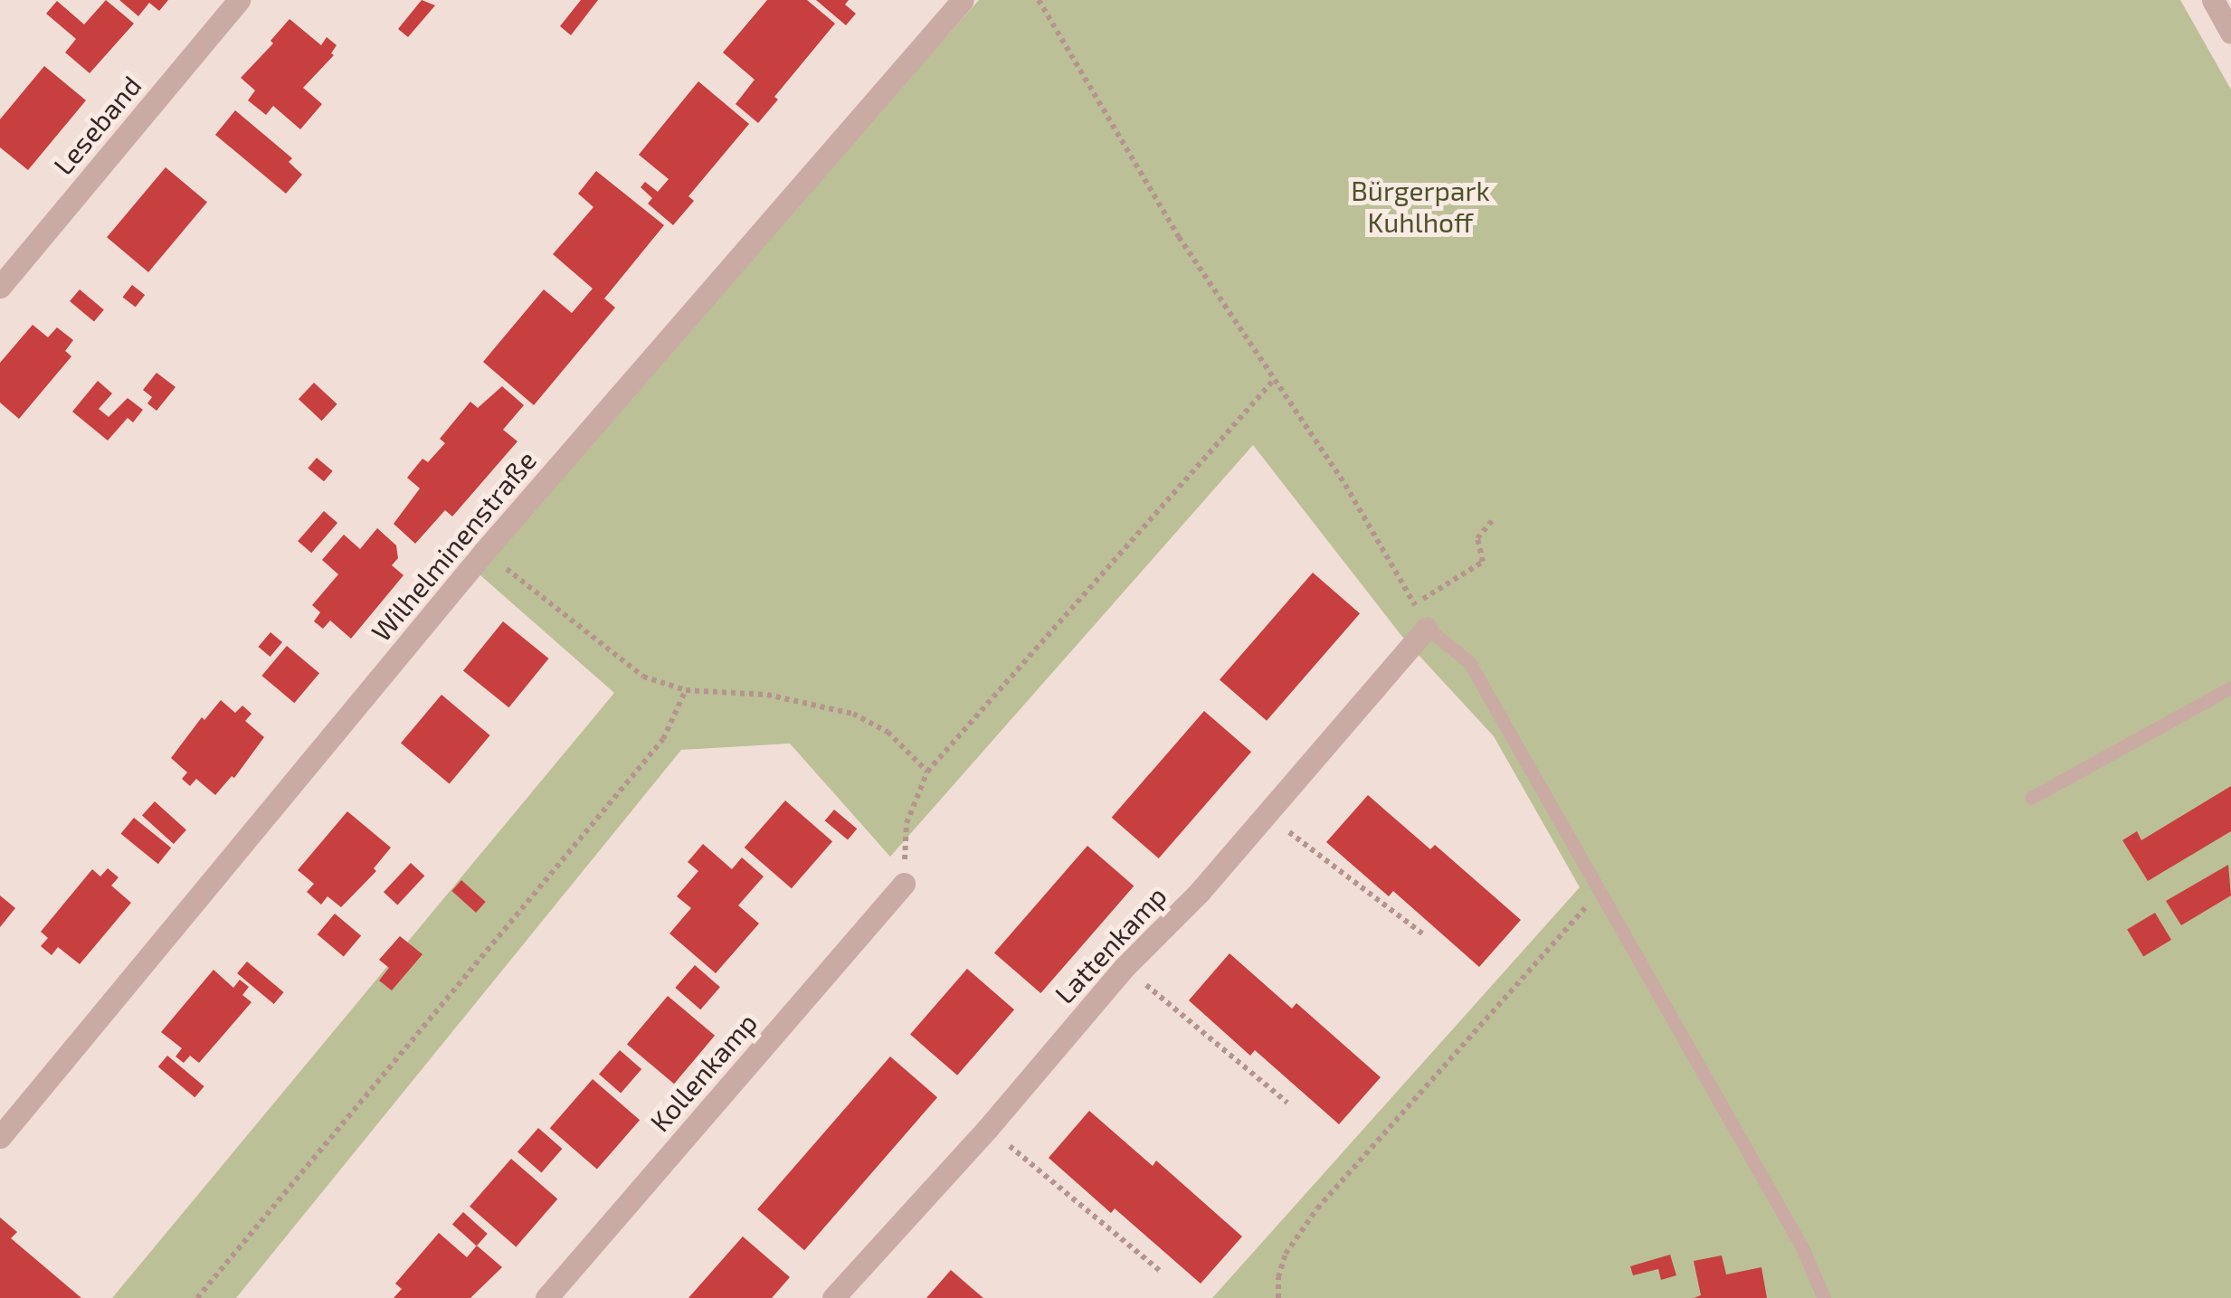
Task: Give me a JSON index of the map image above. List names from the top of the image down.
{
  "streets": {
    "street": [
      "Leseband",
      "Wilhelminenstraße",
      "Lattenkamp",
      "Kollenkamp"
    ]
  },
  "parks": ["Bürgerpark Kuhlhoff"]
}
